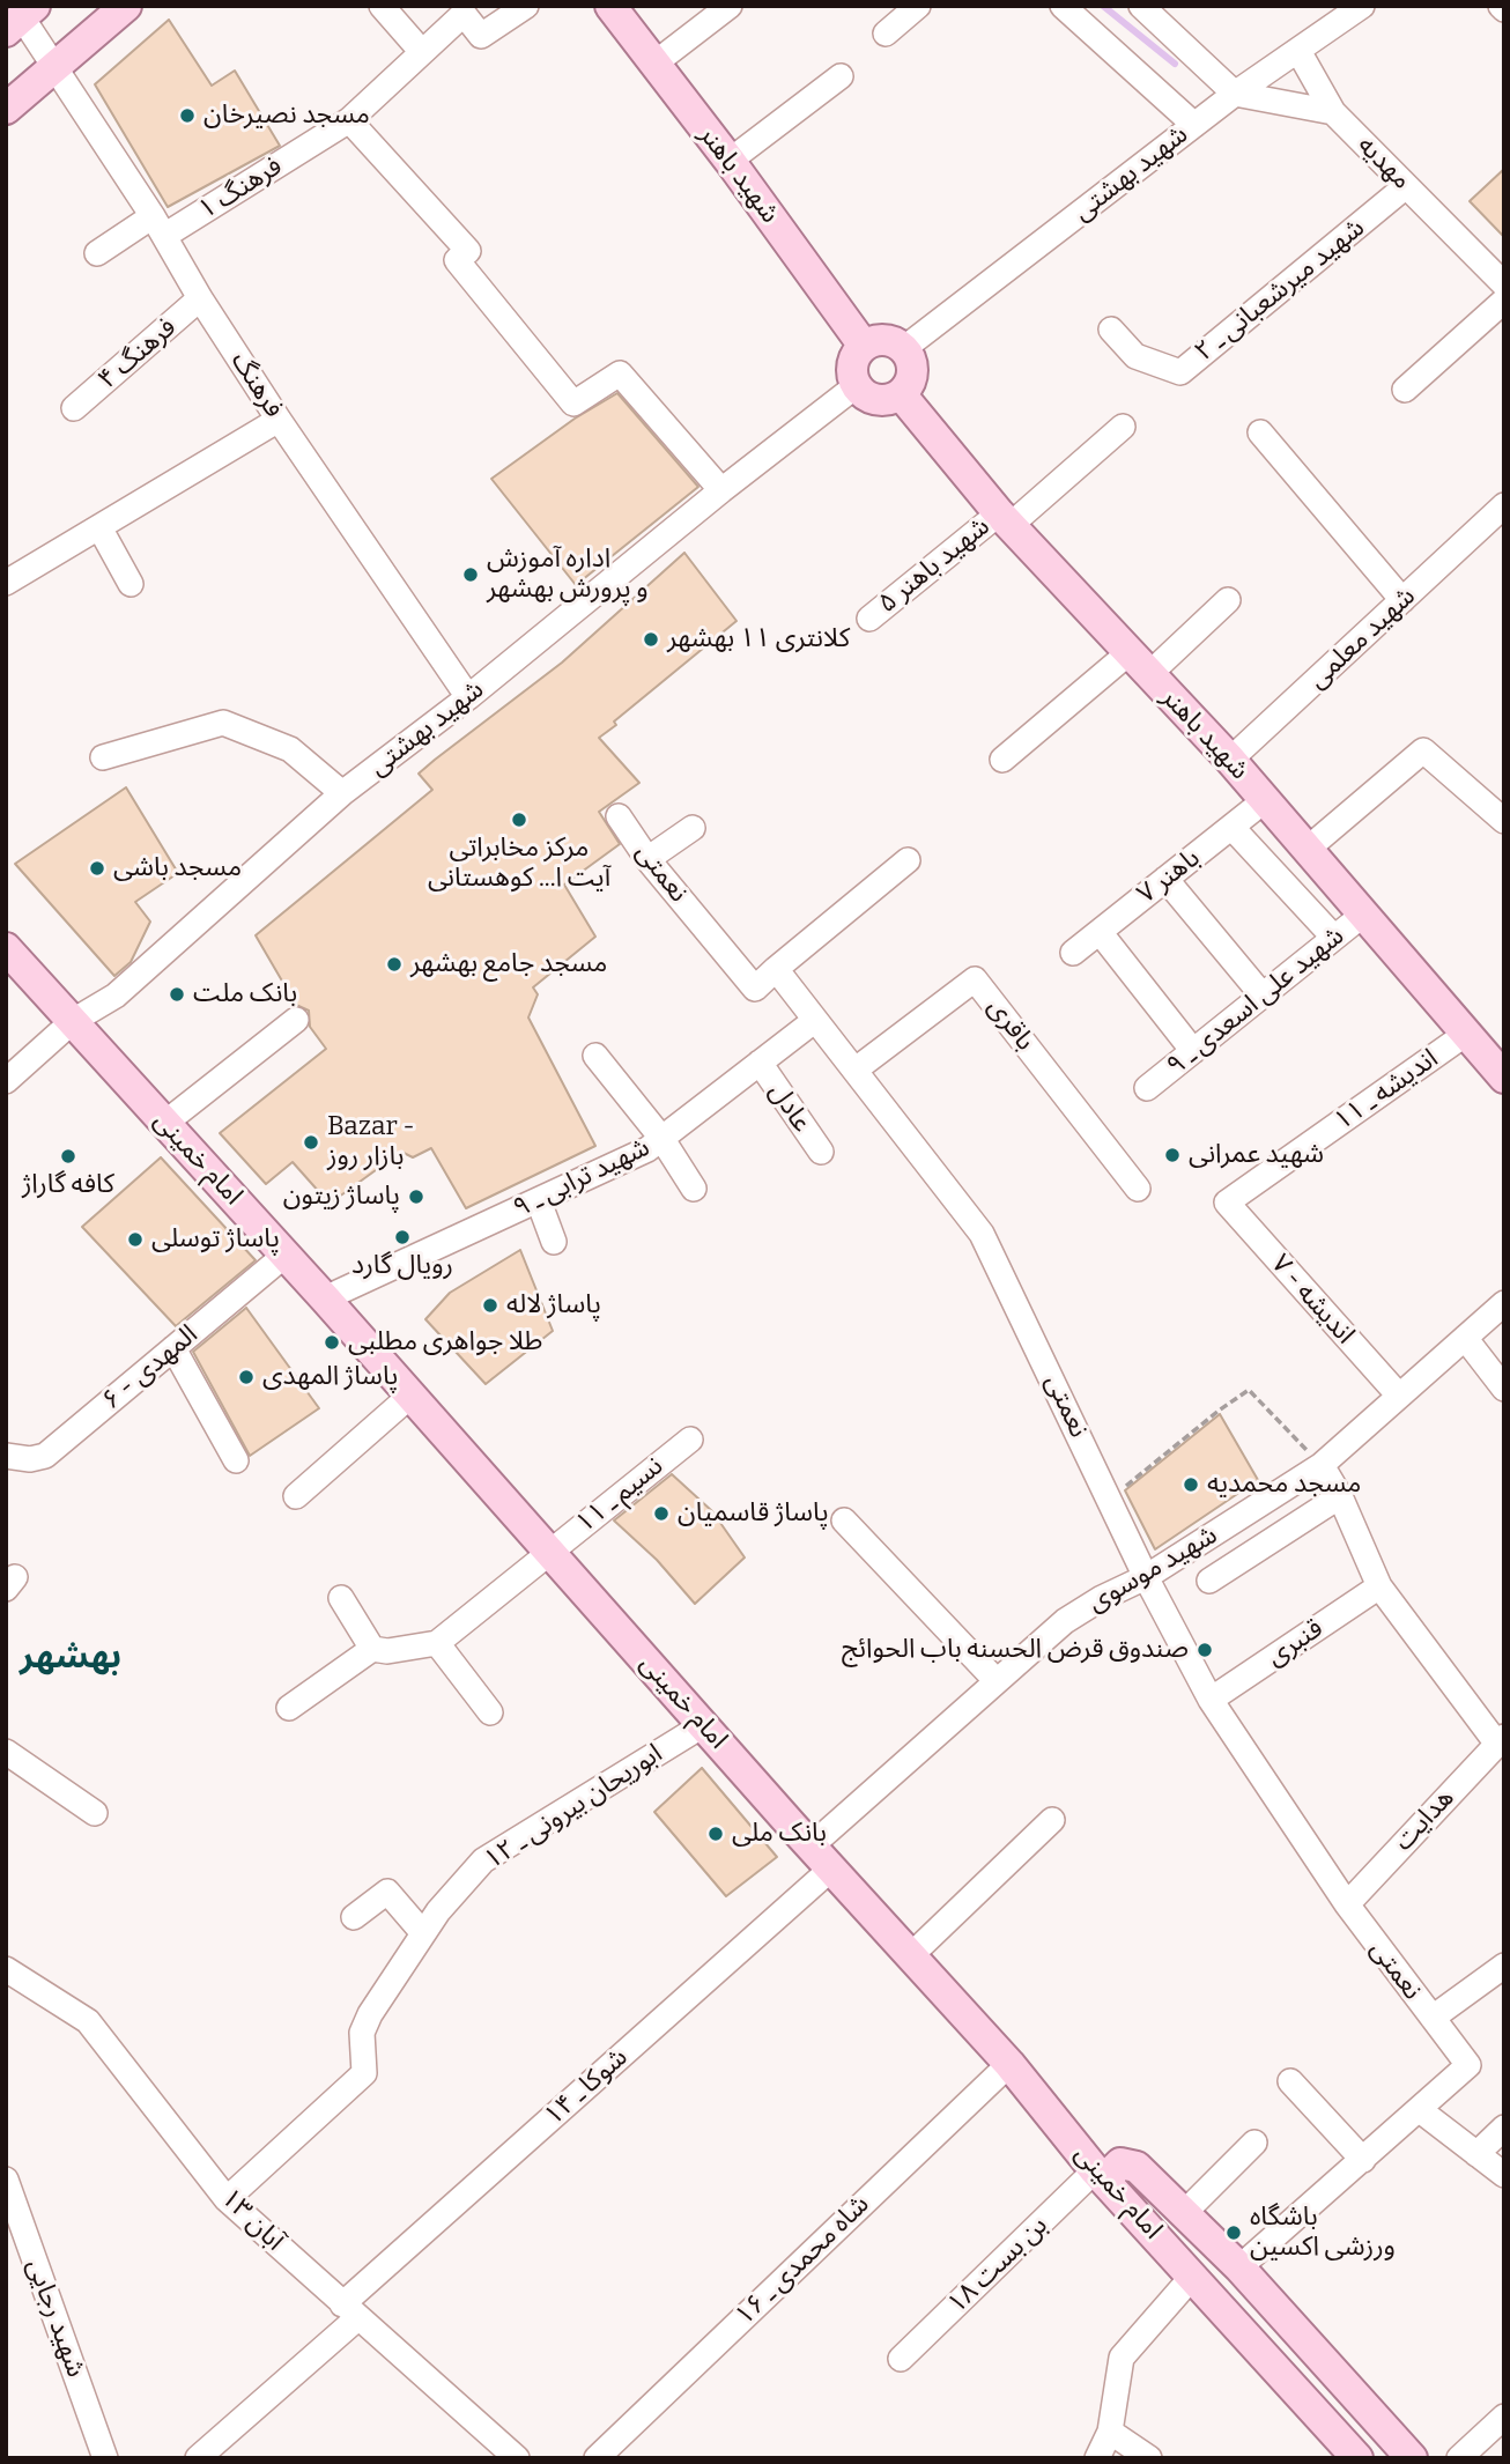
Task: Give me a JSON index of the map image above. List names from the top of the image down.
{
  "streets": {
    "main road": ["شهید باهنر", "امام خمینی"],
    "street": [
      "مهدیه",
      "شهید بهشتی",
      "فرهنگ ۱",
      "شهید میرشعبانی ـ ۲",
      "فرهنگ ۴",
      "فرهنگ",
      "شهید باهنر ۵",
      "شهید معلمی",
      "نعمتی",
      "باهنر ۷",
      "شهید علی اسعدی ـ ۹",
      "باقری",
      "اندیشه ـ ۱۱",
      "عادل",
      "شهید ترابی ـ ۹",
      "اندیشه - ۷",
      "المهدی - ۶",
      "نسیم ـ ۱۱",
      "شهید موسوی",
      "قنبری",
      "ابوریحان بیرونی ـ ۱۲",
      "هدایت",
      "شوکا ـ ۱۴",
      "۱۳ آبان",
      "شاه محمدی ـ ۱۶",
      "بن بست ۱۸",
      "شهید رجایی"
    ]
  },
  "crossings": [
    ["مهدیه", "شهید بهشتی"],
    ["مهدیه", "شهید میرشعبانی ـ ۲"],
    ["شهید بهشتی", "شهید باهنر"],
    ["شهید بهشتی", "فرهنگ"],
    ["شهید بهشتی", "امام خمینی"],
    ["شهید باهنر", "شهید باهنر ۵"],
    ["شهید باهنر", "شهید معلمی"],
    ["شهید باهنر", "باهنر ۷"],
    ["شهید باهنر", "شهید علی اسعدی ـ ۹"],
    ["شهید باهنر", "اندیشه ـ ۱۱"],
    ["فرهنگ ۱", "فرهنگ"],
    ["فرهنگ ۴", "فرهنگ"],
    ["نعمتی", "باقری"],
    ["نعمتی", "شهید ترابی ـ ۹"],
    ["نعمتی", "شهید موسوی"],
    ["نعمتی", "قنبری"],
    ["نعمتی", "هدایت"],
    ["اندیشه ـ ۱۱", "اندیشه - ۷"],
    ["عادل", "شهید ترابی ـ ۹"],
    ["امام خمینی", "شهید ترابی ـ ۹"],
    ["امام خمینی", "المهدی - ۶"],
    ["امام خمینی", "نسیم ـ ۱۱"],
    ["امام خمینی", "شهید موسوی"],
    ["امام خمینی", "ابوریحان بیرونی ـ ۱۲"],
    ["امام خمینی", "شوکا ـ ۱۴"],
    ["امام خمینی", "شاه محمدی ـ ۱۶"],
    ["امام خمینی", "بن بست ۱۸"],
    ["اندیشه - ۷", "شهید موسوی"],
    ["شهید موسوی", "شوکا ـ ۱۴"],
    ["ابوریحان بیرونی ـ ۱۲", "۱۳ آبان"],
    ["شوکا ـ ۱۴", "۱۳ آبان"]
  ],
  "districts": ["بهشهر"],
  "places": [
    "مسجد نصیرخان",
    "اداره آموزش و پرورش بهشهر",
    "کلانتری ۱۱ بهشهر",
    "مرکز مخابراتی آیت ا... کوهستانی",
    "مسجد باشی",
    "مسجد جامع بهشهر",
    "بانک ملت",
    "Bazar - بازار روز",
    "شهید عمرانی",
    "کافه گاراژ",
    "پاساژ زیتون",
    "رویال گارد",
    "پاساژ توسلی",
    "پاساژ لاله",
    "طلا جواهری مطلبی",
    "پاساژ المهدی",
    "مسجد محمدیه",
    "پاساژ قاسمیان",
    "صندوق قرض الحسنه باب الحوائج",
    "بانک ملی",
    "باشگاه ورزشی اکسین"
  ]
}
